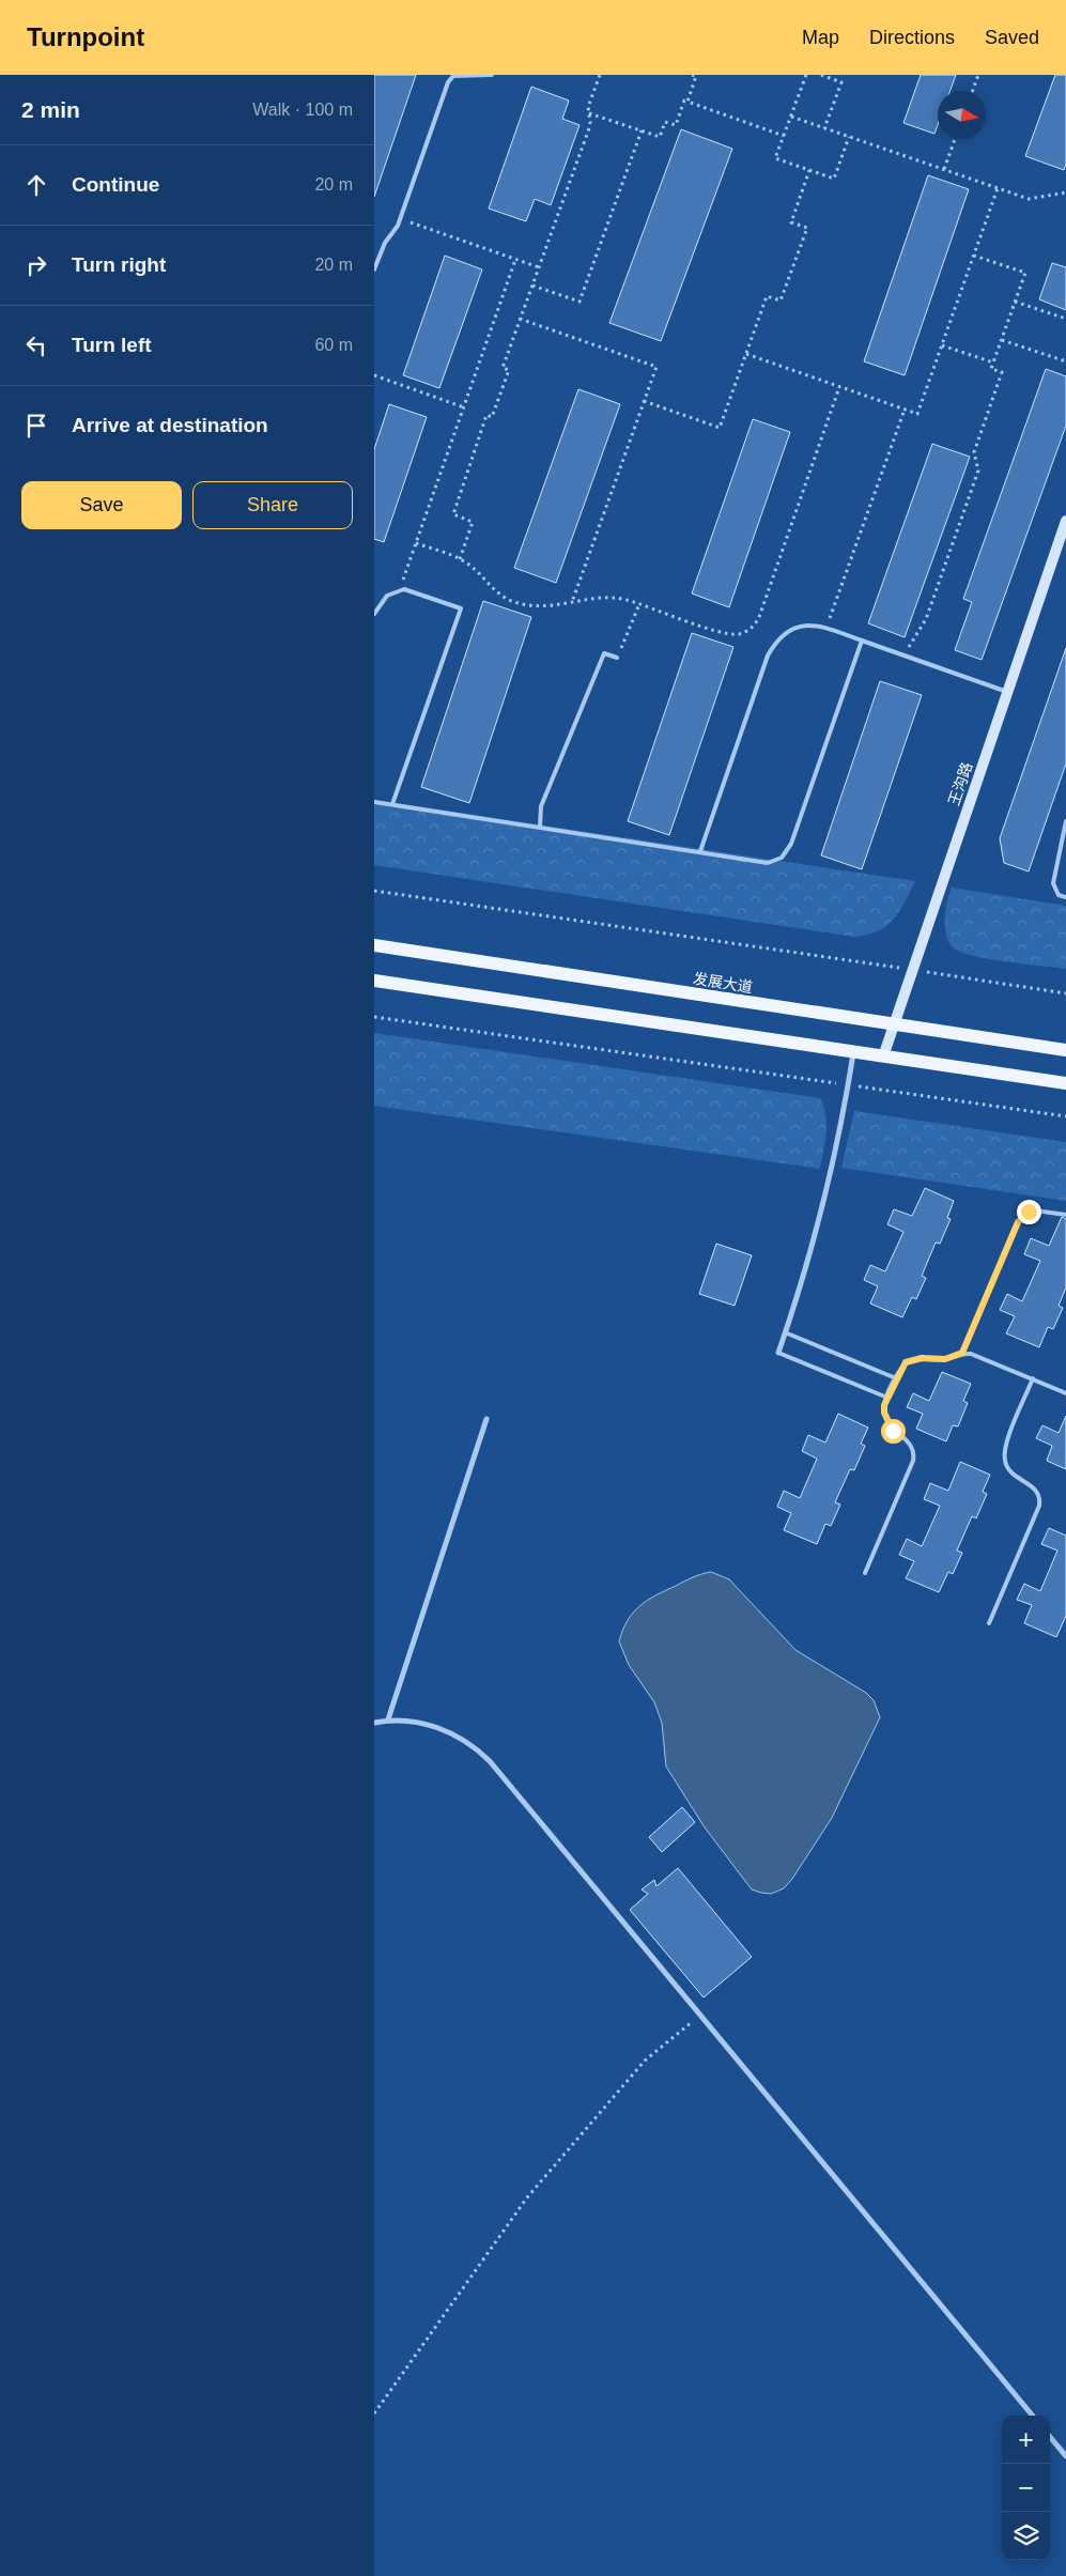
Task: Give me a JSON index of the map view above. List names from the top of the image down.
{
  "streets": {
    "main road": ["发展大道"],
    "street": ["王沟路"]
  },
  "crossings": [
    ["王沟路", "发展大道"]
  ],
  "north": "right",
  "page": {
    "header": "Turnpoint",
    "nav": ["Map", "Directions", "Saved"],
    "heading": ["2 min", "Walk · 100 m"],
    "list": [
      ["Continue", "20 m"],
      ["Turn right", "20 m"],
      ["Turn left", "60 m"],
      "Arrive at destination"
    ],
    "buttons": ["Save", "Share"],
    "map_buttons": ["+", "−"]
  }
}
